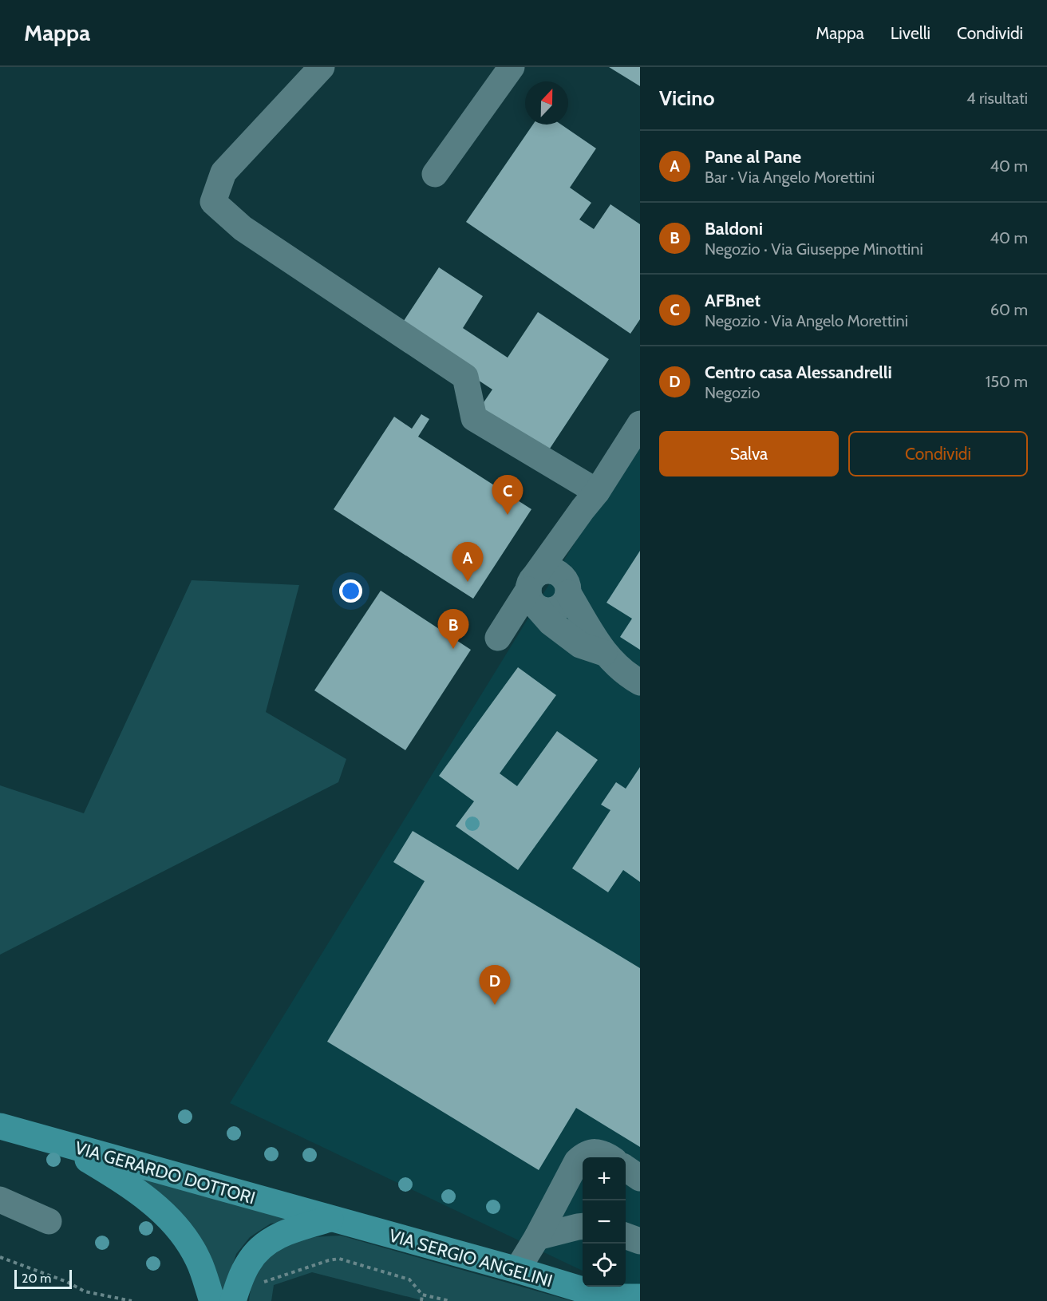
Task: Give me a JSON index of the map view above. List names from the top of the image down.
{
  "streets": {
    "main road": ["VIA GERARDO DOTTORI", "VIA SERGIO ANGELINI"]
  },
  "crossings": [
    ["VIA GERARDO DOTTORI", "VIA SERGIO ANGELINI"]
  ],
  "scale_bar": "20 m",
  "north": "top",
  "page": {
    "header": "Mappa",
    "nav": ["Mappa", "Livelli", "Condividi"],
    "heading": ["Vicino", "4 risultati"],
    "list": [
      {
        "mark": "A",
        "name": "Pane al Pane",
        "note": "Bar · Via Angelo Morettini",
        "value": "40 m"
      },
      {
        "mark": "B",
        "name": "Baldoni",
        "note": "Negozio · Via Giuseppe Minottini",
        "value": "40 m"
      },
      {
        "mark": "C",
        "name": "AFBnet",
        "note": "Negozio · Via Angelo Morettini",
        "value": "60 m"
      },
      {
        "mark": "D",
        "name": "Centro casa Alessandrelli",
        "note": "Negozio",
        "value": "150 m"
      }
    ],
    "buttons": ["Salva", "Condividi"],
    "pins": [
      "C",
      "A",
      "B",
      "D"
    ],
    "map_buttons": ["+", "−"],
    "scale": "20 m"
  }
}
